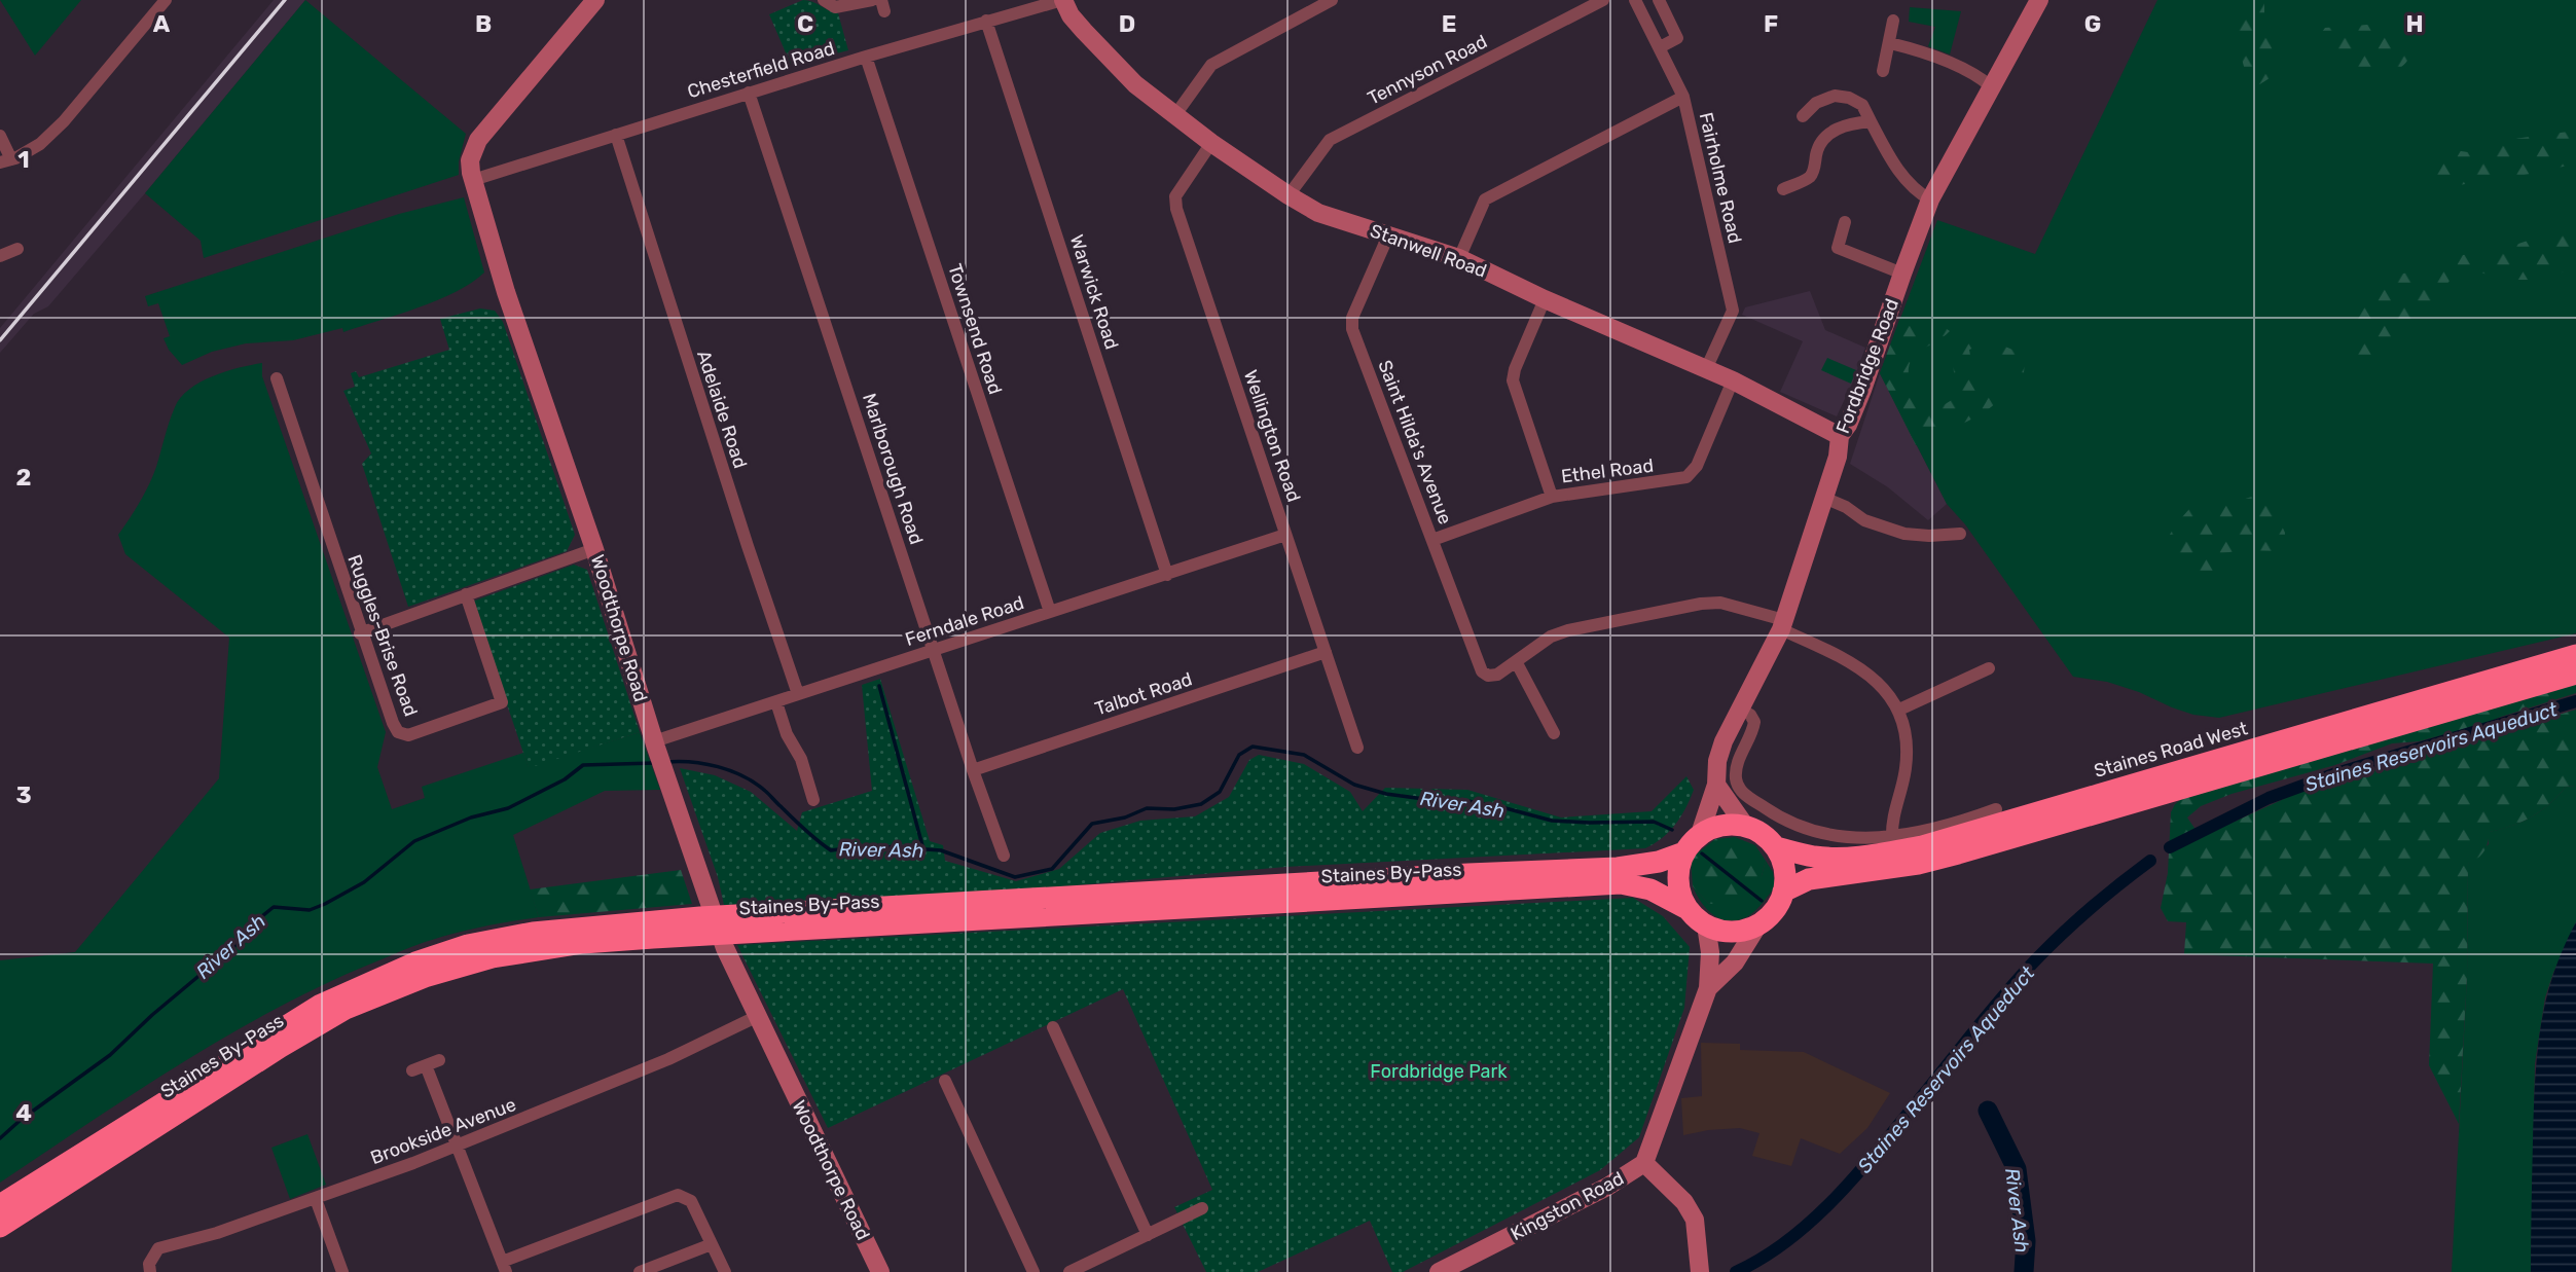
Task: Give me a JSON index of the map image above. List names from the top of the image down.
{
  "streets": {
    "highway": ["Staines Road West", "Staines By-Pass"],
    "street": [
      "Chesterfield Road",
      "Tennyson Road",
      "Fairholme Road",
      "Stanwell Road",
      "Warwick Road",
      "Townsend Road",
      "Fordbridge Road",
      "Adelaide Road",
      "Wellington Road",
      "Saint Hilda's Avenue",
      "Marlborough Road",
      "Ethel Road",
      "Ferndale Road",
      "Woodthorpe Road",
      "Ruggles-Brise Road",
      "Talbot Road",
      "Brookside Avenue",
      "Kingston Road"
    ]
  },
  "crossings": [
    ["Chesterfield Road", "Stanwell Road"],
    ["Chesterfield Road", "Warwick Road"],
    ["Chesterfield Road", "Townsend Road"],
    ["Chesterfield Road", "Adelaide Road"],
    ["Chesterfield Road", "Marlborough Road"],
    ["Chesterfield Road", "Woodthorpe Road"],
    ["Tennyson Road", "Stanwell Road"],
    ["Fairholme Road", "Stanwell Road"],
    ["Stanwell Road", "Fordbridge Road"],
    ["Stanwell Road", "Wellington Road"],
    ["Stanwell Road", "Saint Hilda's Avenue"],
    ["Stanwell Road", "Ethel Road"],
    ["Warwick Road", "Ferndale Road"],
    ["Townsend Road", "Ferndale Road"],
    ["Fordbridge Road", "Staines Road West"],
    ["Fordbridge Road", "Staines By-Pass"],
    ["Fordbridge Road", "Kingston Road"],
    ["Adelaide Road", "Ferndale Road"],
    ["Wellington Road", "Ferndale Road"],
    ["Wellington Road", "Talbot Road"],
    ["Saint Hilda's Avenue", "Ethel Road"],
    ["Marlborough Road", "Ferndale Road"],
    ["Marlborough Road", "Talbot Road"],
    ["Ferndale Road", "Woodthorpe Road"],
    ["Woodthorpe Road", "Brookside Avenue"],
    ["Staines Road West", "Staines By-Pass"],
    ["Staines Road West", "Kingston Road"],
    ["Staines By-Pass", "Kingston Road"]
  ],
  "water": ["Staines Reservoirs Aqueduct", "River Ash"],
  "parks": ["Fordbridge Park"],
  "grid": {
    "columns": [
      "A",
      "B",
      "C",
      "D",
      "E",
      "F",
      "G",
      "H"
    ],
    "rows": [
      "1",
      "2",
      "3",
      "4"
    ]
  }
}
